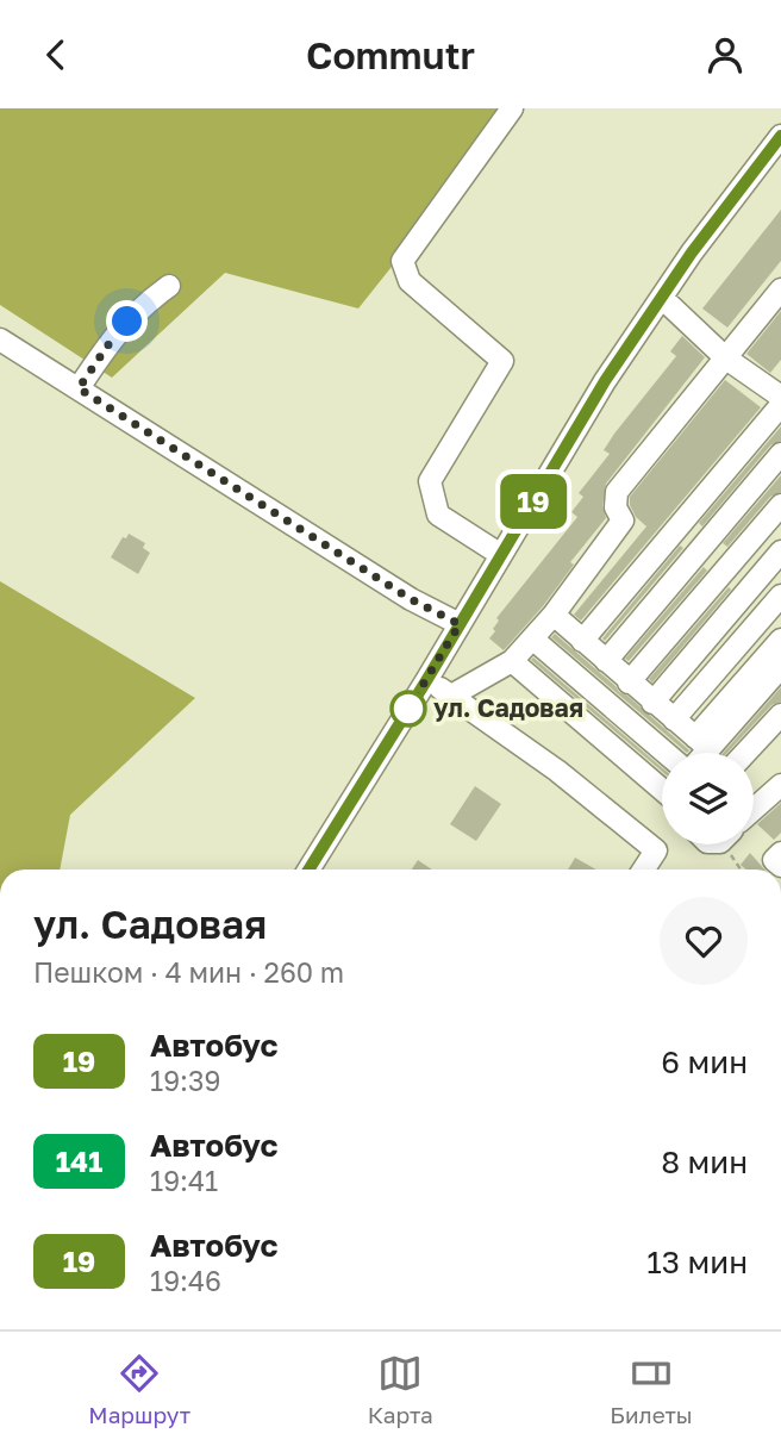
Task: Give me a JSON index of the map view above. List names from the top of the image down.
{
  "places": ["ул. Садовая"],
  "lines": ["bus line 19"],
  "page": {
    "header": "Commutr",
    "on_map": "19",
    "heading": ["ул. Садовая", "Пешком · 4 мин · 260 m"],
    "list": [
      {
        "mark": "19",
        "name": "Автобус",
        "note": "19:39",
        "value": "6 мин"
      },
      {
        "mark": "141",
        "name": "Автобус",
        "note": "19:41",
        "value": "8 мин"
      },
      {
        "mark": "19",
        "name": "Автобус",
        "note": "19:46",
        "value": "13 мин"
      }
    ],
    "tabs": ["Маршрут", "Карта", "Билеты"]
  }
}
